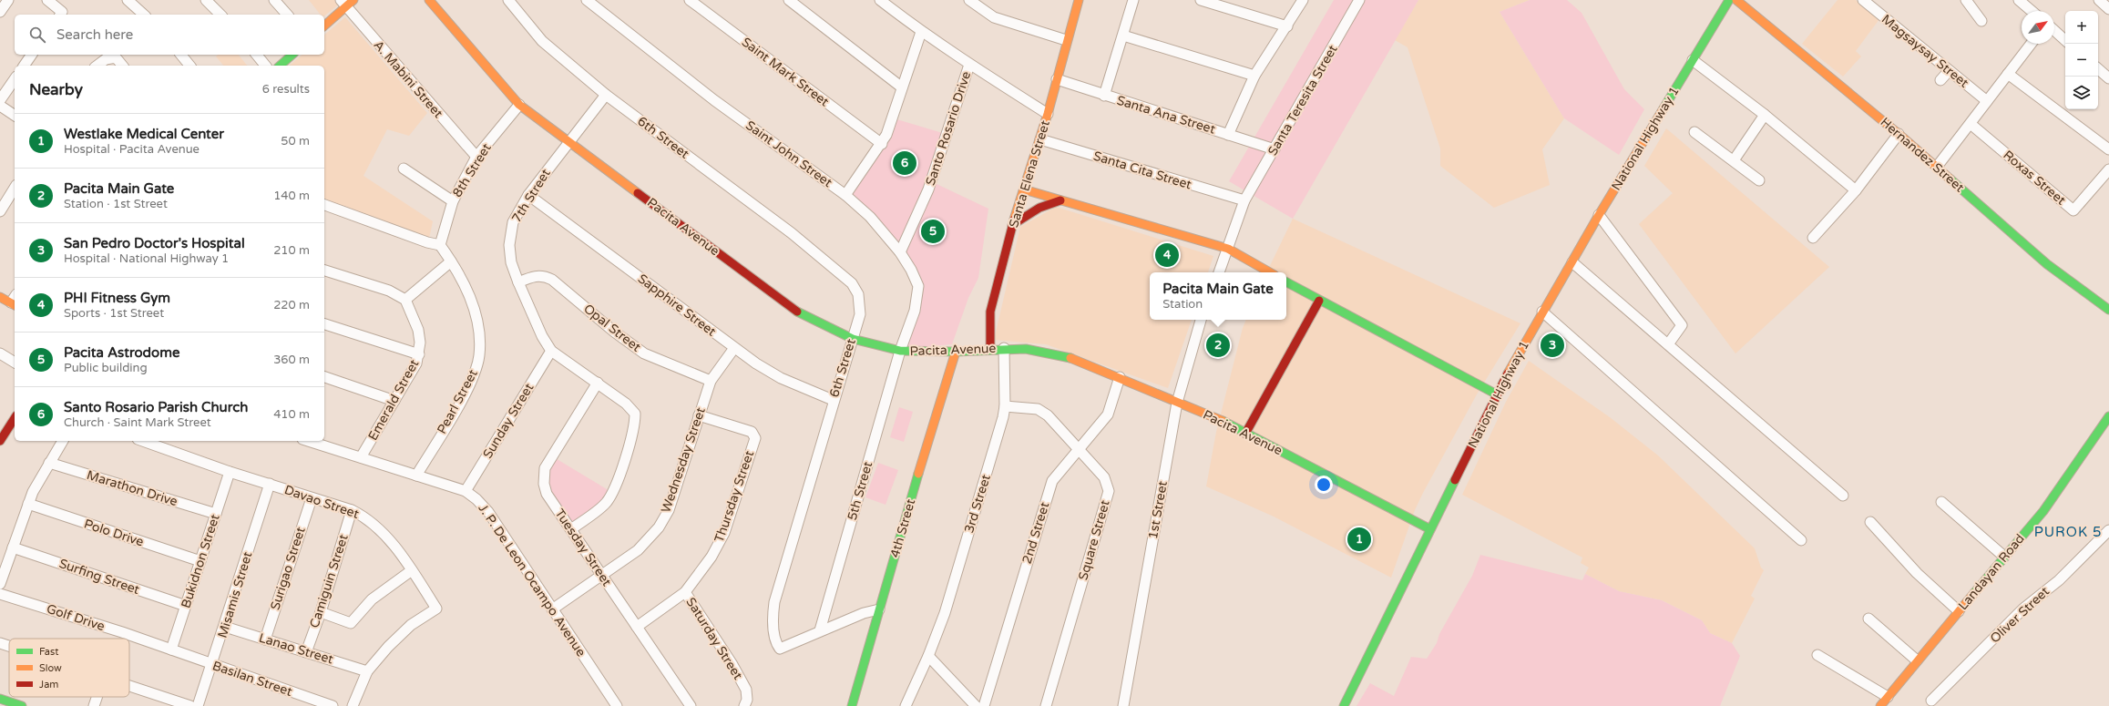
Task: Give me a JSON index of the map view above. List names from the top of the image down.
{
  "streets": {
    "main road": [
      "National Highway 1",
      "Hernandez Street",
      "Santa Elena Street",
      "Pacita Avenue",
      "4th Street",
      "Landayan Road"
    ],
    "street": [
      "Magsaysay Street",
      "Saint Mark Street",
      "A. Mabini Street",
      "Santa Teresita Street",
      "Santa Ana Street",
      "Santo Rosario Drive",
      "6th Street",
      "Saint John Street",
      "8th Street",
      "Santa Cita Street",
      "Roxas Street",
      "7th Street",
      "Sapphire Street",
      "Opal Street",
      "Emerald Street",
      "Pearl Street",
      "Sunday Street",
      "Wednesday Street",
      "Marathon Drive",
      "5th Street",
      "Thursday Street",
      "Davao Street",
      "3rd Street",
      "1st Street",
      "Polo Drive",
      "2nd Street",
      "Square Street",
      "Tuesday Street",
      "Bukidnon Street",
      "Surigao Street",
      "Surfing Street",
      "J. P. De Leon Ocampo Avenue",
      "Camiguin Street",
      "Misamis Street",
      "Oliver Street",
      "Golf Drive",
      "Saturday Street",
      "Lanao Street",
      "Basilan Street"
    ]
  },
  "crossings": [
    ["A. Mabini Street", "8th Street"],
    ["Santa Teresita Street", "Santa Ana Street"],
    ["Santa Teresita Street", "Santa Cita Street"],
    ["Santa Ana Street", "Santa Elena Street"],
    ["Santo Rosario Drive", "Saint John Street"],
    ["6th Street", "7th Street"],
    ["6th Street", "Pacita Avenue"],
    ["6th Street", "Sapphire Street"],
    ["6th Street", "5th Street"],
    ["6th Street", "4th Street"],
    ["National Highway 1", "Pacita Avenue"],
    ["Saint John Street", "Pacita Avenue"],
    ["Saint John Street", "5th Street"],
    ["8th Street", "Pacita Avenue"],
    ["8th Street", "Pearl Street"],
    ["Santa Cita Street", "Santa Elena Street"],
    ["Santa Elena Street", "Pacita Avenue"],
    ["7th Street", "Pacita Avenue"],
    ["7th Street", "Sapphire Street"],
    ["7th Street", "Opal Street"],
    ["7th Street", "Sunday Street"],
    ["Pacita Avenue", "5th Street"],
    ["Pacita Avenue", "3rd Street"],
    ["Pacita Avenue", "1st Street"],
    ["Pacita Avenue", "4th Street"],
    ["Pacita Avenue", "2nd Street"],
    ["Sapphire Street", "Wednesday Street"],
    ["Opal Street", "Wednesday Street"],
    ["Emerald Street", "J. P. De Leon Ocampo Avenue"],
    ["Pearl Street", "J. P. De Leon Ocampo Avenue"],
    ["Sunday Street", "J. P. De Leon Ocampo Avenue"],
    ["Wednesday Street", "Thursday Street"],
    ["Wednesday Street", "Tuesday Street"],
    ["Wednesday Street", "J. P. De Leon Ocampo Avenue"],
    ["Marathon Drive", "Bukidnon Street"],
    ["Thursday Street", "Tuesday Street"],
    ["Thursday Street", "Saturday Street"],
    ["Davao Street", "Bukidnon Street"],
    ["Davao Street", "Surigao Street"],
    ["Davao Street", "Camiguin Street"],
    ["Davao Street", "Misamis Street"],
    ["Davao Street", "Lanao Street"],
    ["3rd Street", "Square Street"],
    ["Polo Drive", "Bukidnon Street"],
    ["2nd Street", "Square Street"],
    ["Bukidnon Street", "Surfing Street"],
    ["Bukidnon Street", "Golf Drive"],
    ["Bukidnon Street", "Basilan Street"],
    ["Surigao Street", "Lanao Street"],
    ["Camiguin Street", "Lanao Street"],
    ["Misamis Street", "Lanao Street"],
    ["Misamis Street", "Basilan Street"],
    ["Golf Drive", "Basilan Street"]
  ],
  "districts": ["PUROK 5"],
  "legend": ["Fast", "Slow", "Jam"],
  "north": "top right",
  "page": {
    "map_buttons": ["+", "−"],
    "search": "Search here",
    "heading": ["Nearby", "6 results"],
    "list": [
      {
        "mark": "1",
        "name": "Westlake Medical Center",
        "note": "Hospital · Pacita Avenue",
        "value": "50 m"
      },
      {
        "mark": "2",
        "name": "Pacita Main Gate",
        "note": "Station · 1st Street",
        "value": "140 m"
      },
      {
        "mark": "3",
        "name": "San Pedro Doctor's Hospital",
        "note": "Hospital · National Highway 1",
        "value": "210 m"
      },
      {
        "mark": "4",
        "name": "PHI Fitness Gym",
        "note": "Sports · 1st Street",
        "value": "220 m"
      },
      {
        "mark": "5",
        "name": "Pacita Astrodome",
        "note": "Public building",
        "value": "360 m"
      },
      {
        "mark": "6",
        "name": "Santo Rosario Parish Church",
        "note": "Church · Saint Mark Street",
        "value": "410 m"
      }
    ],
    "pins": [
      "6",
      "5",
      "4",
      "2",
      "3",
      "1"
    ],
    "popup": ["Pacita Main Gate", "Station"]
  }
}
